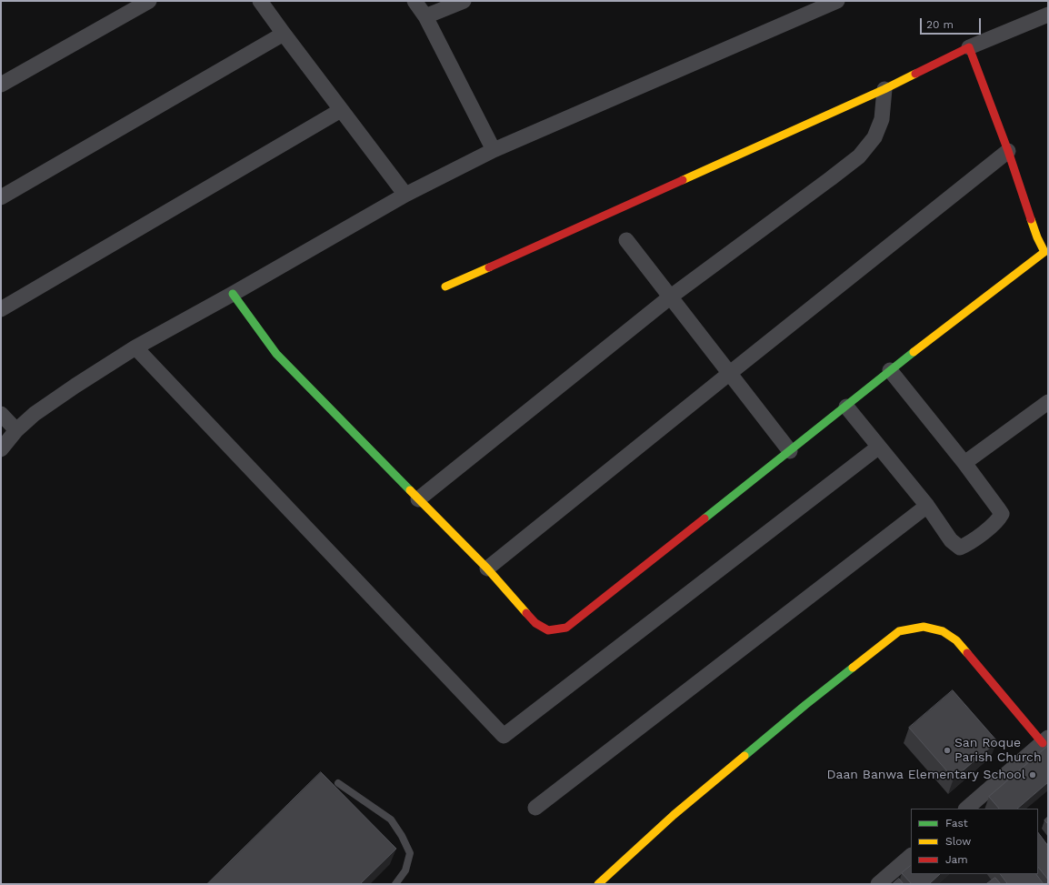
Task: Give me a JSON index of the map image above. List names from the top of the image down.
{
  "places": ["San Roque Parish Church", "Daan Banwa Elementary School"],
  "legend": ["Fast", "Slow", "Jam"],
  "scale_bar": "20 m"
}
